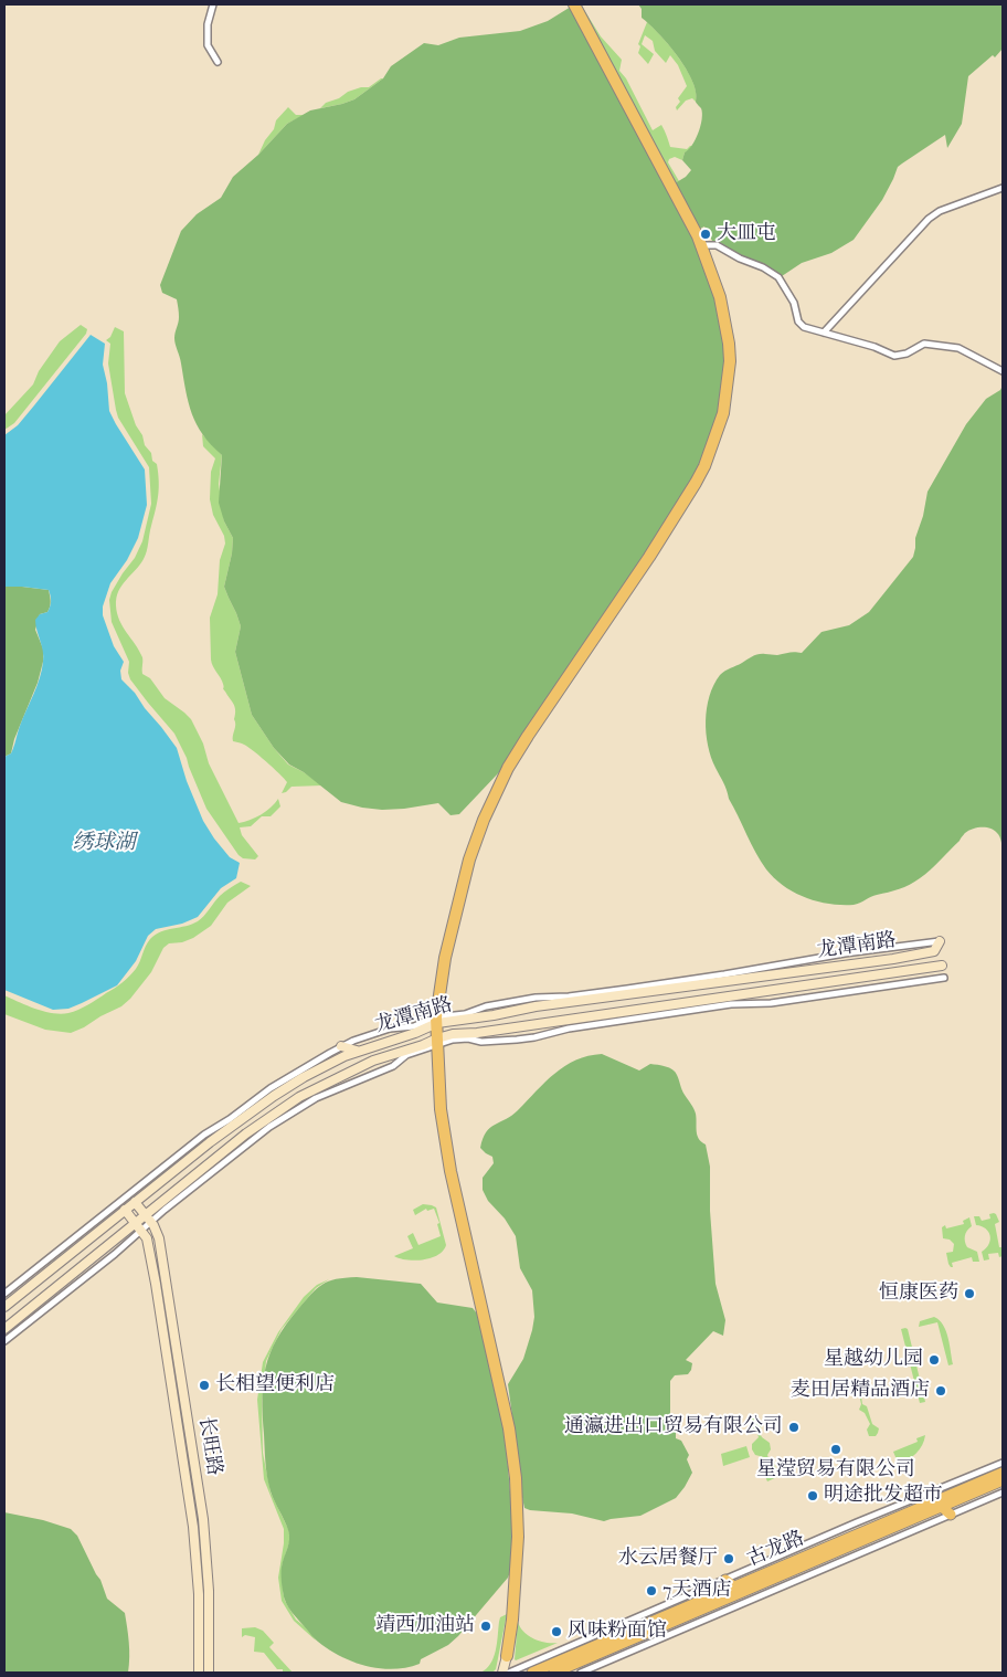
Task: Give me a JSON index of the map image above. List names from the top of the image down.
{
  "streets": {
    "main road": ["龙潭南路", "长旺路", "古龙路"]
  },
  "crossings": [
    ["龙潭南路", "长旺路"]
  ],
  "water": ["绣球湖"],
  "places": [
    "大皿屯",
    "恒康医药",
    "星越幼儿园",
    "长相望便利店",
    "麦田居精品酒店",
    "通瀛进出口贸易有限公司",
    "星滢贸易有限公司",
    "明途批发超市",
    "水云居餐厅",
    "7天酒店",
    "靖西加油站",
    "风味粉面馆"
  ]
}
